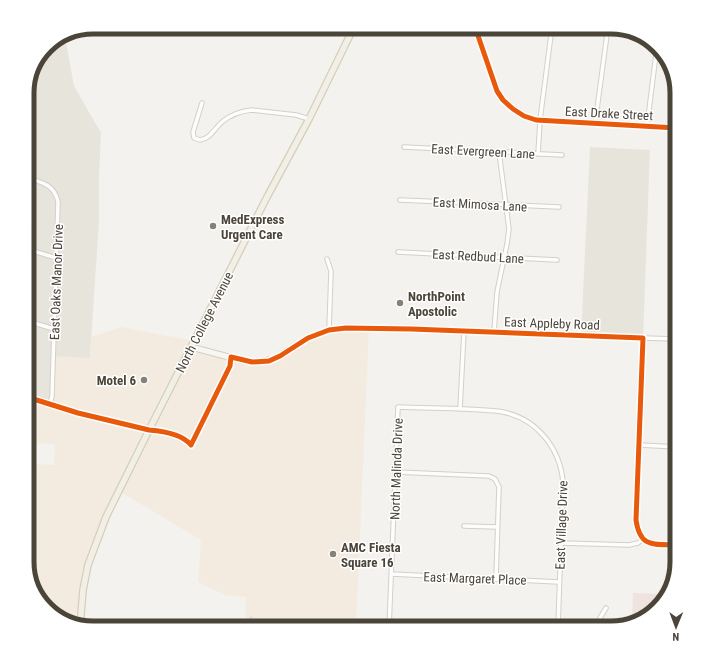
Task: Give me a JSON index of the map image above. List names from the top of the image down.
{
  "streets": {
    "main road": ["North College Avenue"],
    "street": [
      "East Drake Street",
      "East Evergreen Lane",
      "East Mimosa Lane",
      "East Redbud Lane",
      "East Oaks Manor Drive",
      "East Appleby Road",
      "North Malinda Drive",
      "East Village Drive",
      "East Margaret Place"
    ]
  },
  "crossings": [
    ["North College Avenue", "East Appleby Road"],
    ["North Malinda Drive", "East Village Drive"],
    ["North Malinda Drive", "East Margaret Place"],
    ["East Village Drive", "East Margaret Place"]
  ],
  "places": [
    "MedExpress Urgent Care",
    "NorthPoint Apostolic",
    "Motel 6",
    "AMC Fiesta Square 16"
  ],
  "north": "bottom"
}
